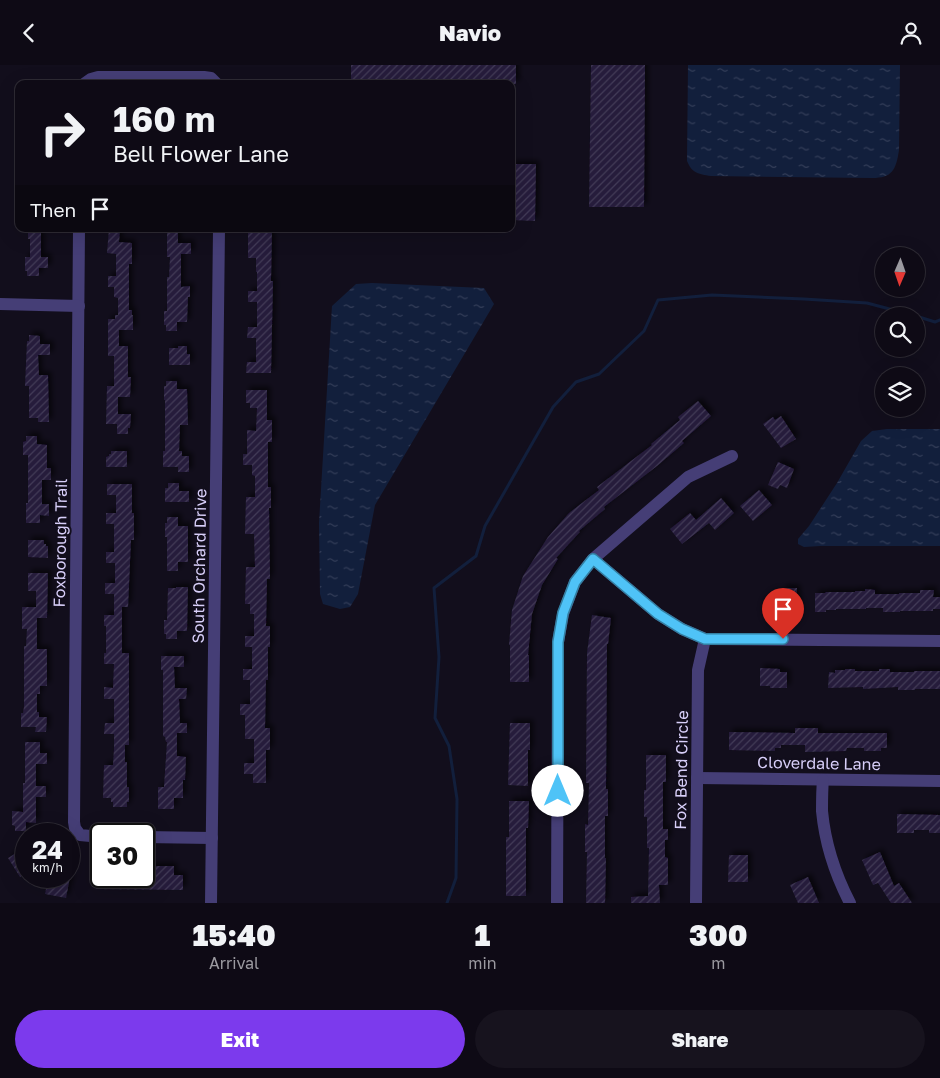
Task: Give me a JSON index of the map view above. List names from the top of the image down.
{
  "streets": {
    "street": [
      "Foxborough Trail",
      "South Orchard Drive",
      "Cloverdale Lane",
      "Fox Bend Circle"
    ]
  },
  "crossings": [
    ["Cloverdale Lane", "Fox Bend Circle"]
  ],
  "north": "bottom",
  "page": {
    "header": "Navio",
    "turn": ["160 m", "Bell Flower Lane"],
    "then": "Then",
    "speed": "24 km/h",
    "limit": "30",
    "eta": [
      "15:40",
      "Arrival",
      "1",
      "min",
      "300",
      "m"
    ],
    "buttons": ["Exit", "Share"]
  }
}
